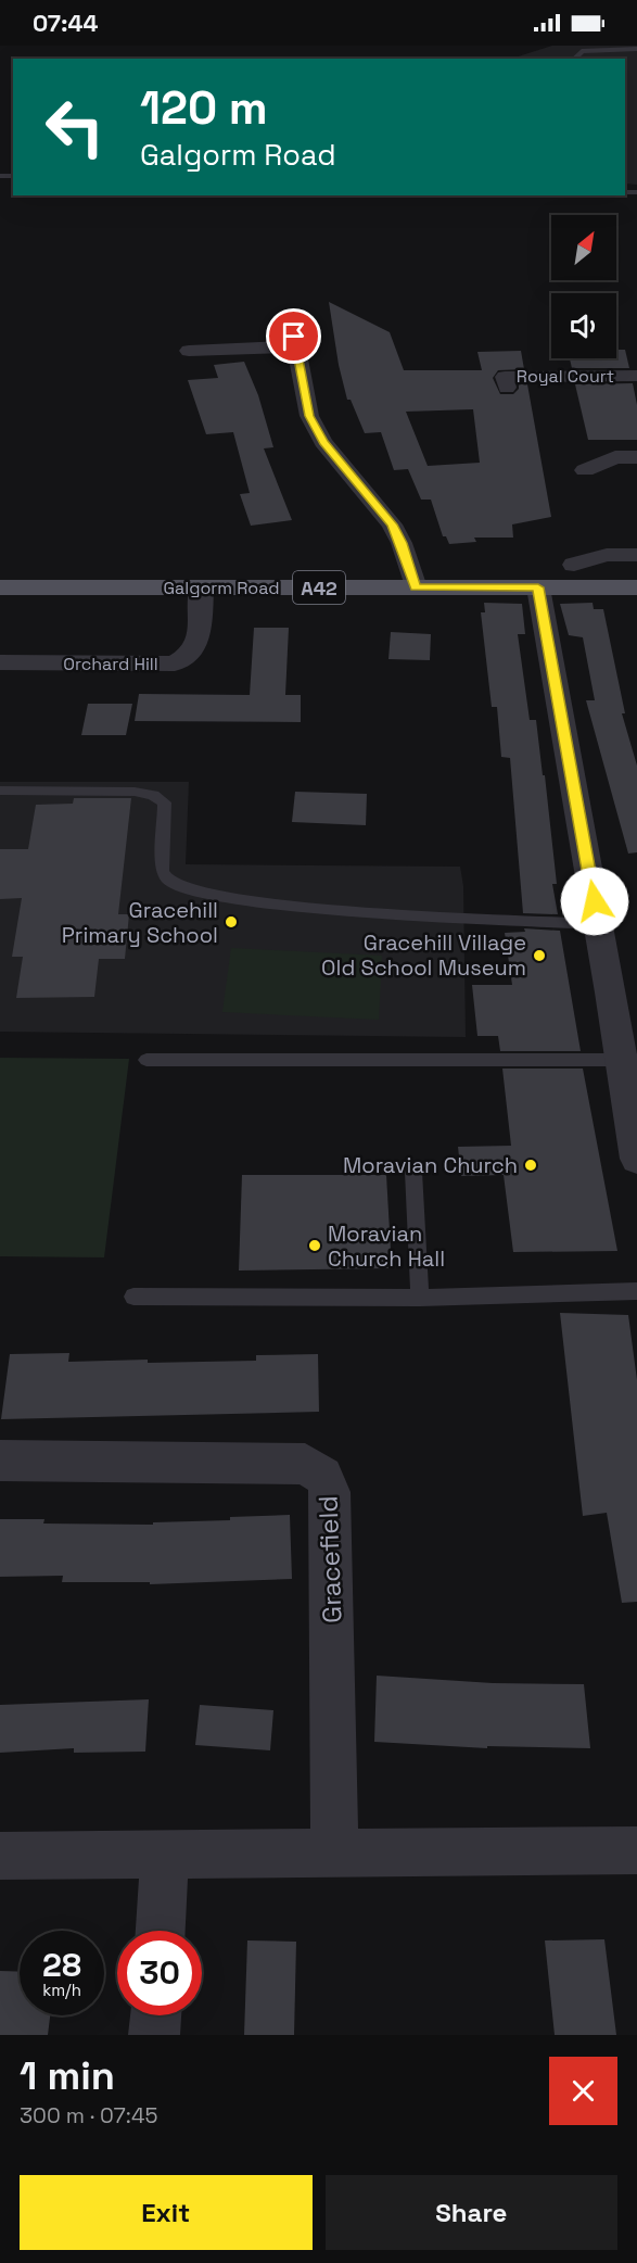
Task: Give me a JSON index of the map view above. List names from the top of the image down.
{
  "streets": {
    "main road": ["Galgorm Road", "A42"],
    "street": ["Royal Court", "Orchard Hill", "Gracefield"]
  },
  "crossings": [
    ["Galgorm Road", "Orchard Hill"]
  ],
  "places": [
    "Gracehill Primary School",
    "Gracehill Village Old School Museum",
    "Moravian Church",
    "Moravian Church Hall"
  ],
  "north": "top right",
  "page": {
    "status": "07:44",
    "turn": ["120 m", "Galgorm Road"],
    "speed": "28 km/h",
    "limit": "30",
    "heading": ["1 min", "300 m · 07:45"],
    "buttons": ["Exit", "Share"]
  }
}
